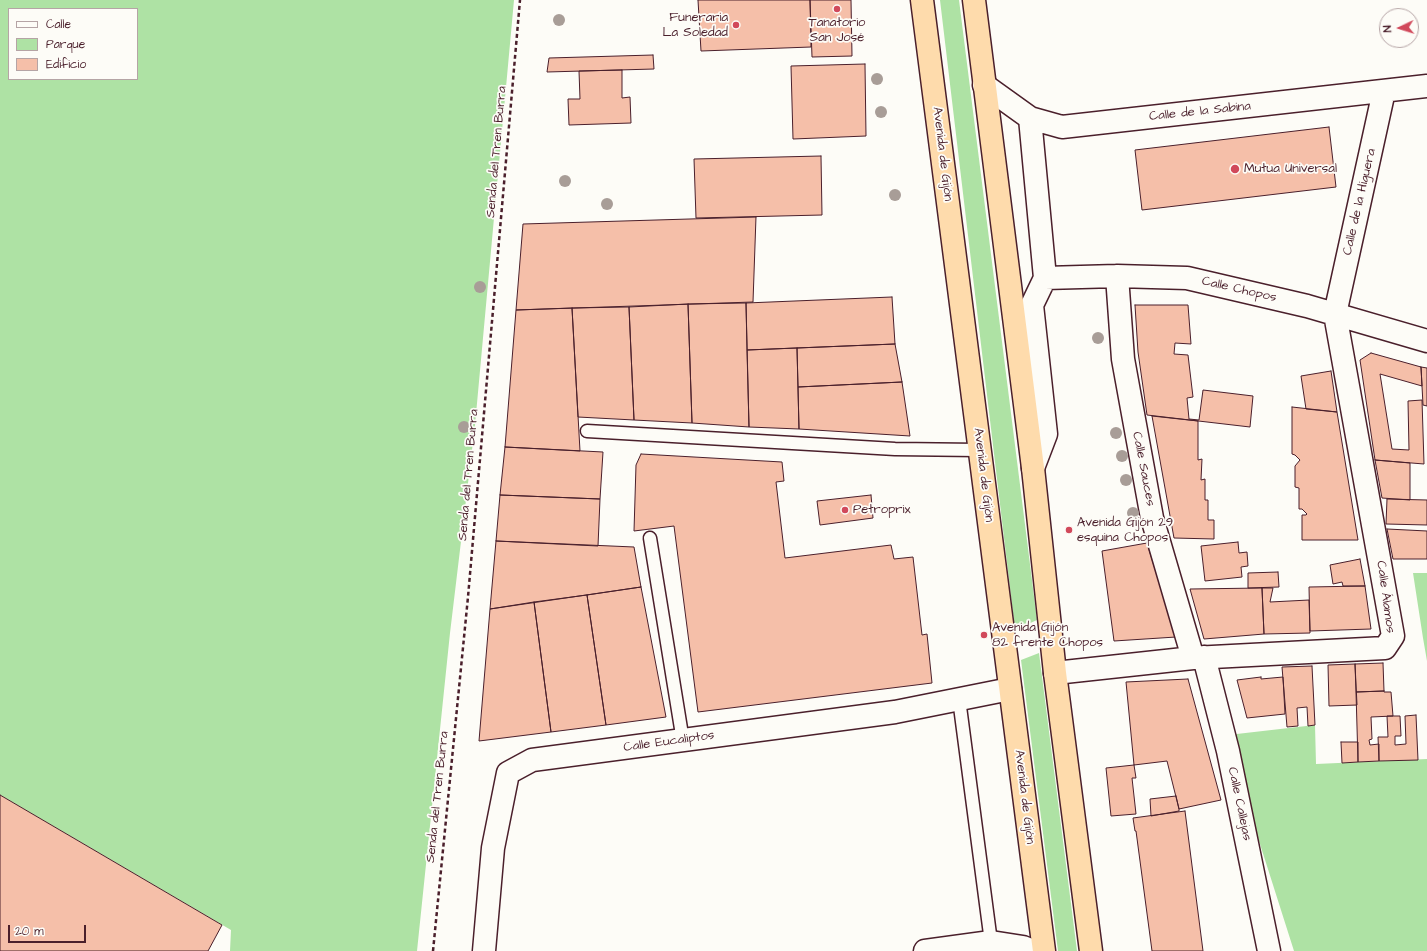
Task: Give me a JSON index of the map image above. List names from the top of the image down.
{
  "streets": {
    "highway": ["Avenida de Gijón"],
    "street": [
      "Calle de la Sabina",
      "Calle de la Higuera",
      "Calle Chopos",
      "Calle Sauces",
      "Calle Álamos",
      "Calle Eucaliptos",
      "Calle Callejas"
    ],
    "path": ["Senda del Tren Burra"]
  },
  "crossings": [
    ["Calle de la Sabina", "Calle de la Higuera"],
    ["Avenida de Gijón", "Calle Eucaliptos"],
    ["Calle de la Higuera", "Calle Chopos"],
    ["Calle de la Higuera", "Calle Álamos"],
    ["Calle Chopos", "Calle Sauces"],
    ["Calle Chopos", "Calle Álamos"],
    ["Calle Sauces", "Calle Álamos"],
    ["Calle Sauces", "Calle Callejas"],
    ["Calle Álamos", "Calle Callejas"]
  ],
  "places": [
    "Tanatorio San José",
    "Funeraria La Soledad",
    "Mutua Universal",
    "Petroprix",
    "Avenida Gijón 29 esquina Chopos",
    "Avenida Gijón 82 frente Chopos"
  ],
  "legend": ["Calle", "Parque", "Edificio"],
  "scale_bar": "20 m",
  "north": "left"
}
